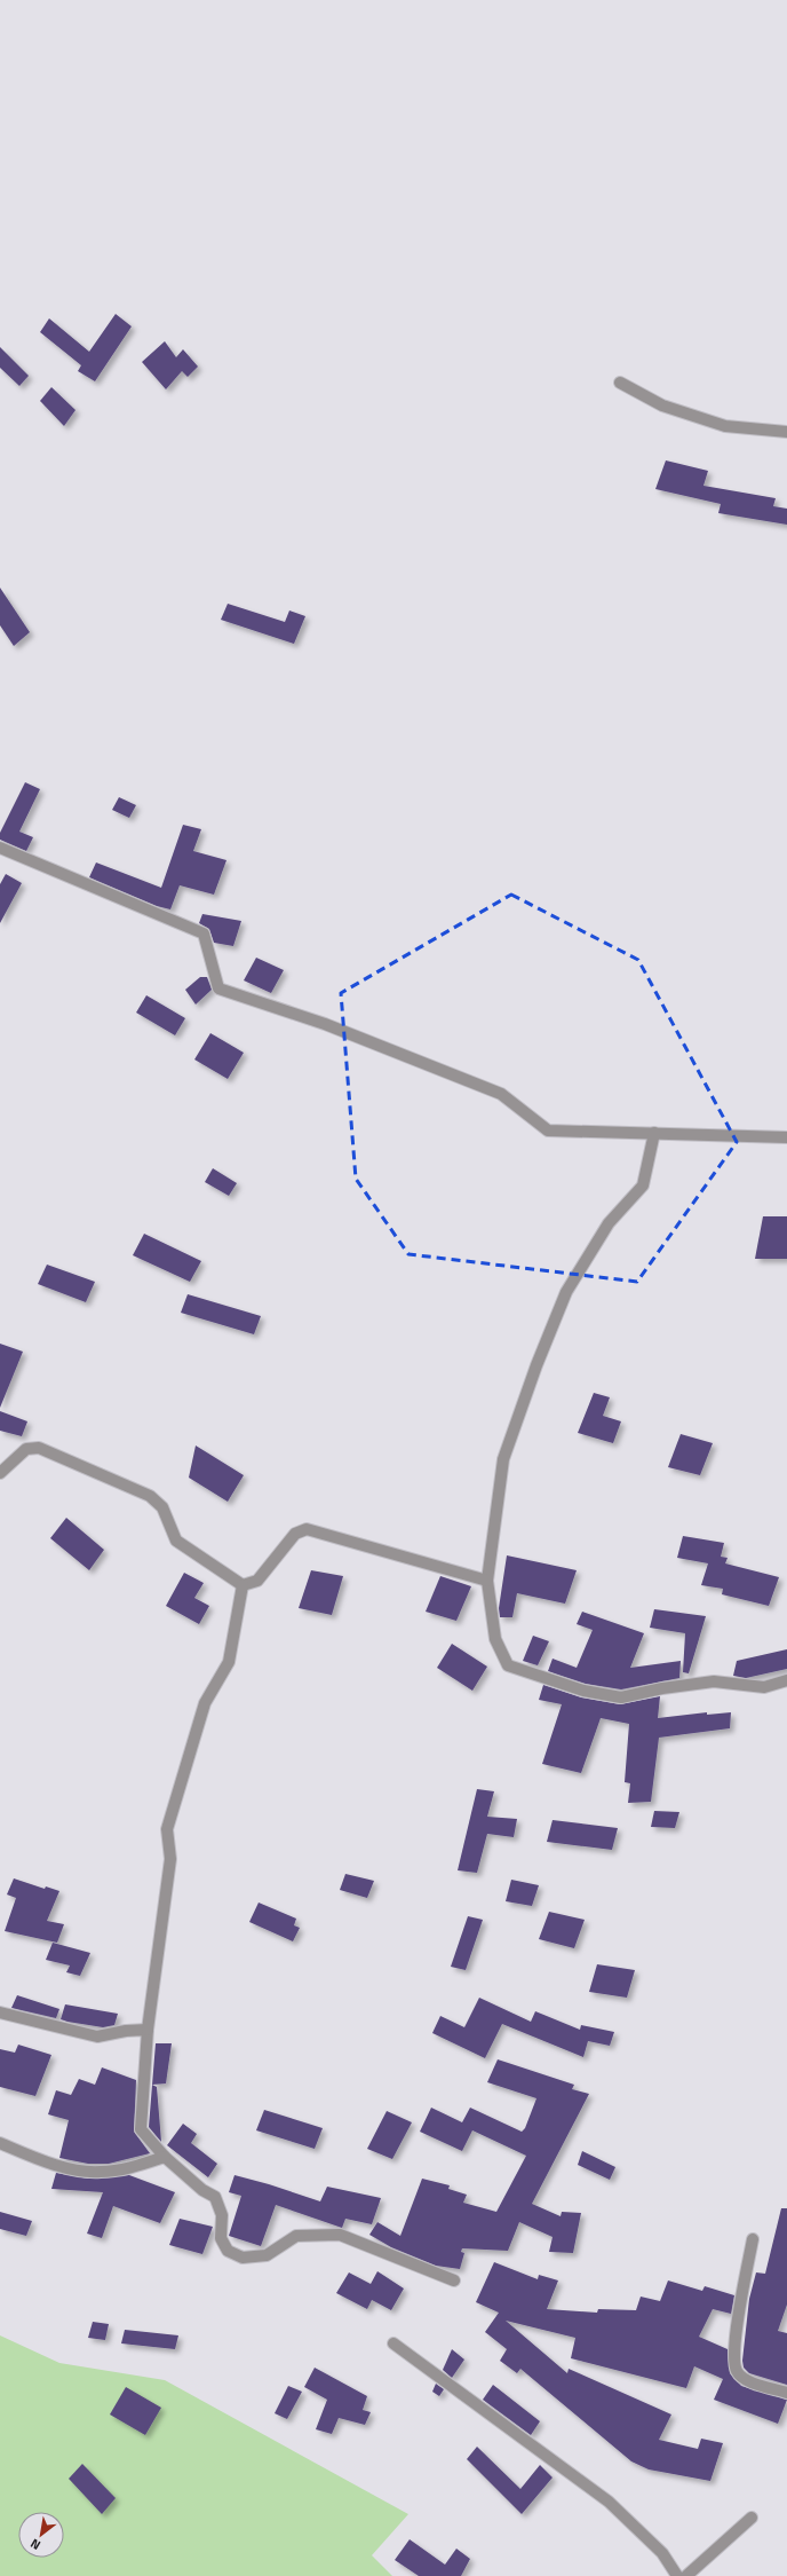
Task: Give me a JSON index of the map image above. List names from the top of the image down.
{
  "north": "bottom left"
}
